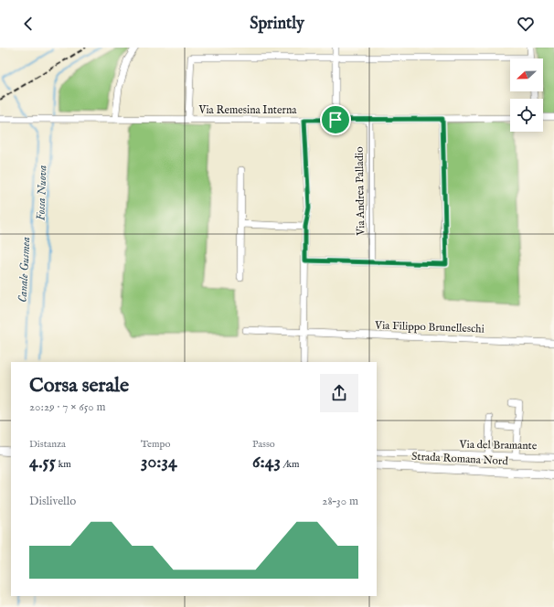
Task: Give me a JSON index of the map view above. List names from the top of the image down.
{
  "streets": {
    "main road": ["Strada Romana Nord"],
    "street": [
      "Via Remesina Interna",
      "Via Andrea Palladio",
      "Via Filippo Brunelleschi",
      "Via del Bramante"
    ]
  },
  "crossings": [
    ["Via Remesina Interna", "Via Andrea Palladio"]
  ],
  "water": ["Fossa Nuova", "Canale Gusmea"],
  "north": "left",
  "page": {
    "header": "Sprintly",
    "heading": ["Corsa serale", "20:29 · 7 × 650 m"],
    "stats": [
      ["Distanza", "4.55 km"],
      ["Tempo", "30:34"],
      ["Passo", "6:43 /km"]
    ],
    "chart": ["Dislivello", "28–30 m"]
  }
}
